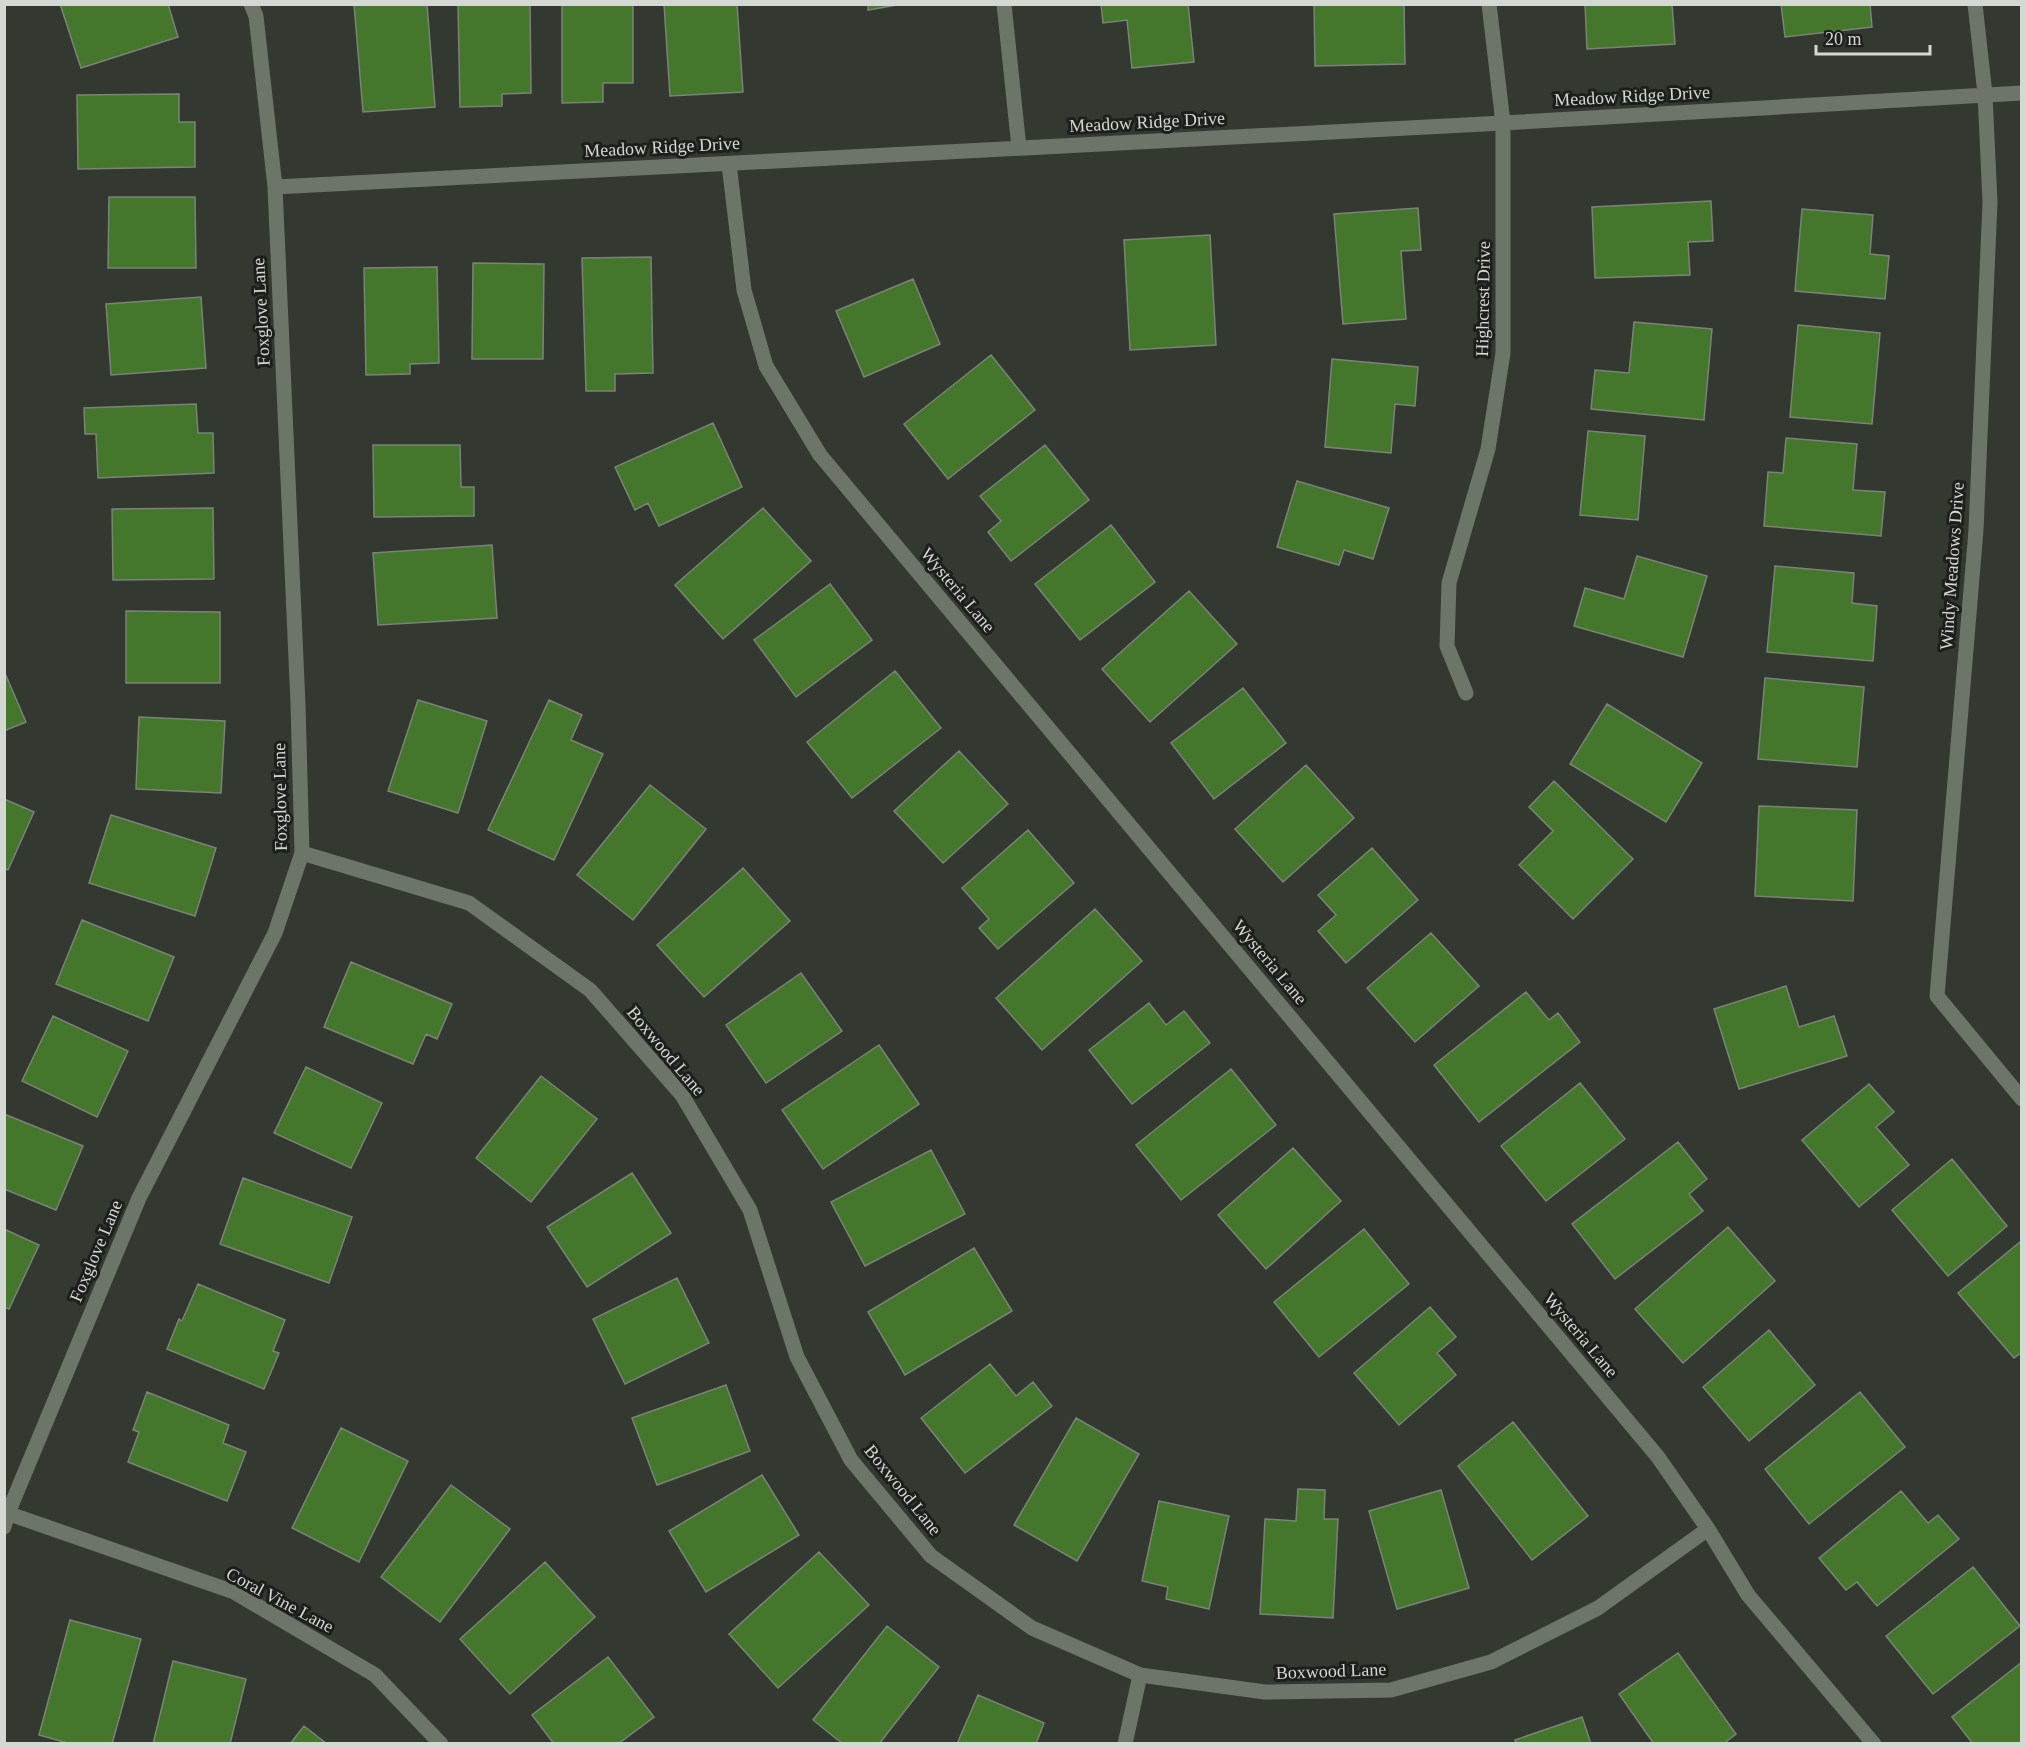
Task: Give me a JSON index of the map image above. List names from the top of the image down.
{
  "streets": {
    "street": [
      "Meadow Ridge Drive",
      "Highcrest Drive",
      "Foxglove Lane",
      "Windy Meadows Drive",
      "Wysteria Lane",
      "Boxwood Lane",
      "Coral Vine Lane"
    ]
  },
  "crossings": [
    ["Meadow Ridge Drive", "Highcrest Drive"],
    ["Meadow Ridge Drive", "Foxglove Lane"],
    ["Meadow Ridge Drive", "Windy Meadows Drive"],
    ["Meadow Ridge Drive", "Wysteria Lane"],
    ["Foxglove Lane", "Boxwood Lane"],
    ["Foxglove Lane", "Coral Vine Lane"],
    ["Wysteria Lane", "Boxwood Lane"]
  ],
  "scale_bar": "20 m"
}
